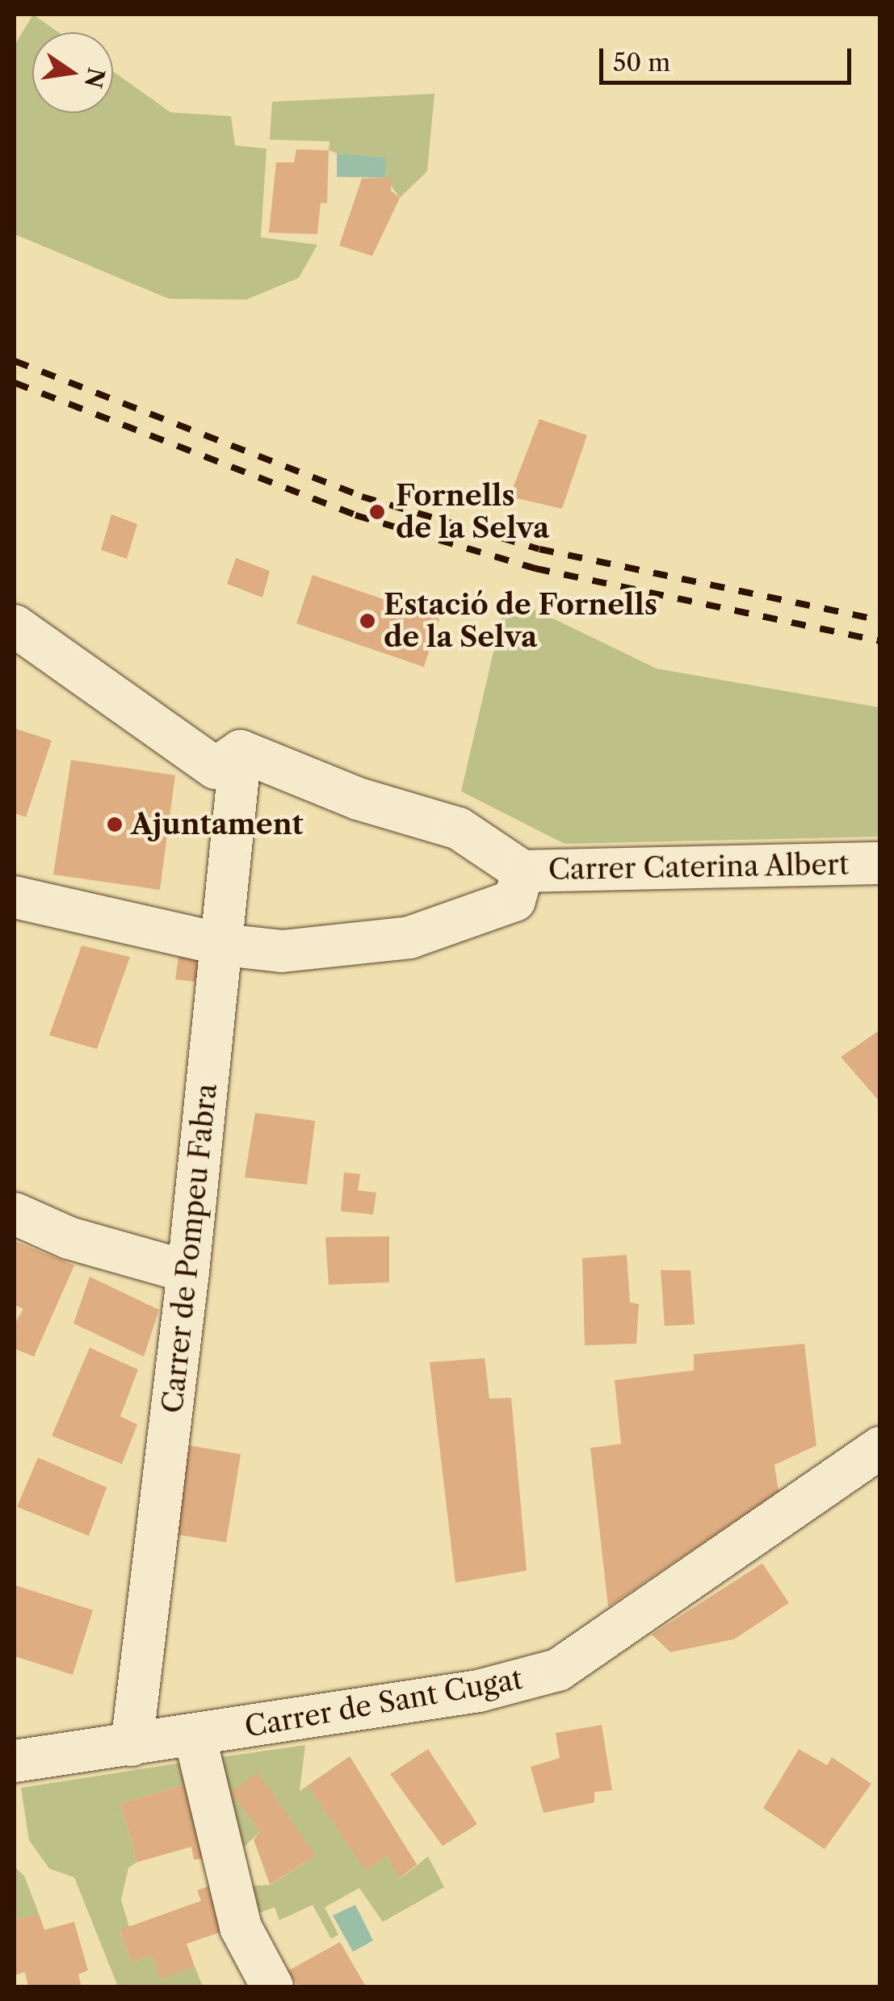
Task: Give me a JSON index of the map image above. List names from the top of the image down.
{
  "streets": {
    "street": ["Carrer Caterina Albert", "Carrer de Pompeu Fabra", "Carrer de Sant Cugat"]
  },
  "crossings": [
    ["Carrer Caterina Albert", "Carrer de Pompeu Fabra"],
    ["Carrer de Pompeu Fabra", "Carrer de Sant Cugat"]
  ],
  "places": ["Fornells de la Selva", "Estació de Fornells de la Selva", "Ajuntament"],
  "scale_bar": "50 m",
  "north": "right"
}
